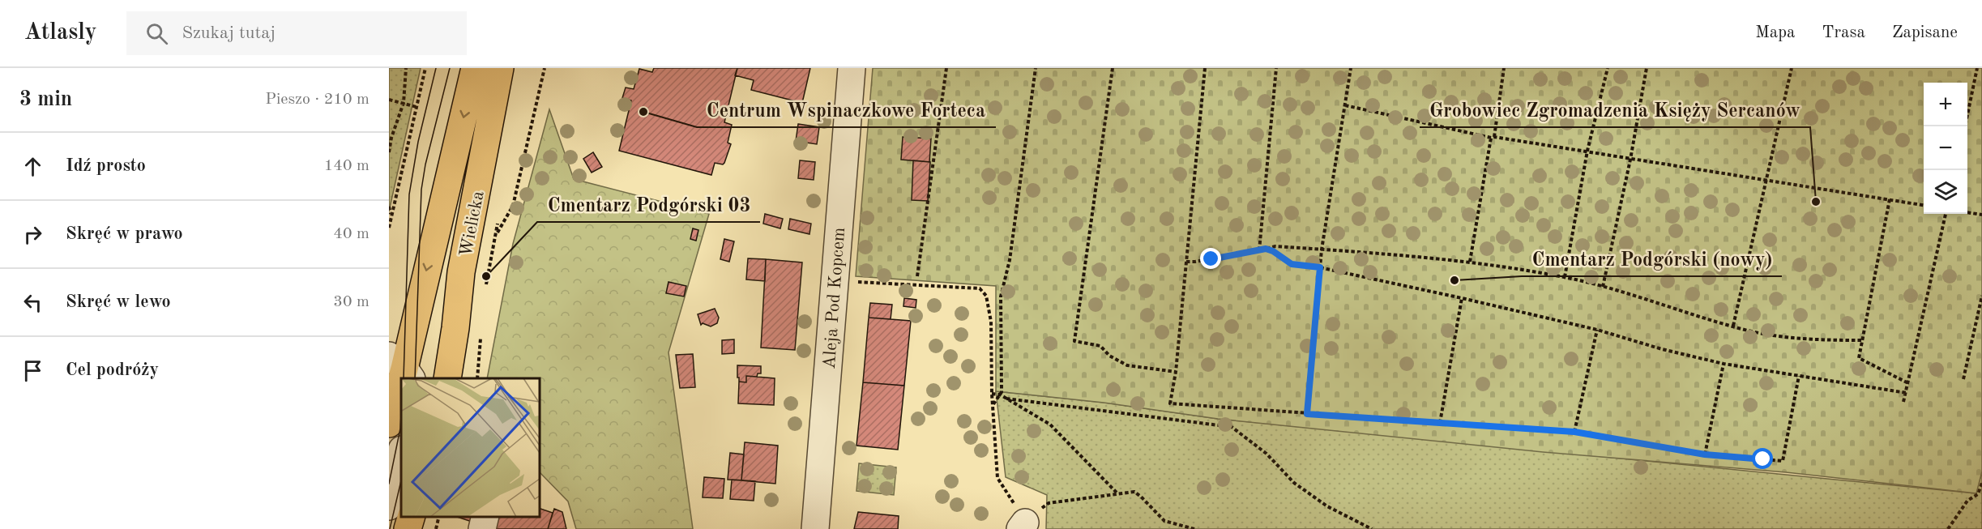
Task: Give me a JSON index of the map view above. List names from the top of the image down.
{
  "streets": {
    "main road": ["Wielicka"],
    "street": ["Aleja Pod Kopcem"]
  },
  "places": [
    "Centrum Wspinaczkowe Forteca",
    "Grobowiec Zgromadzenia Księży Sercanów",
    "Cmentarz Podgórski 03",
    "Cmentarz Podgórski (nowy)"
  ],
  "page": {
    "header": "Atlasly",
    "search": "Szukaj tutaj",
    "nav": ["Mapa", "Trasa", "Zapisane"],
    "heading": ["3 min", "Pieszo · 210 m"],
    "map_buttons": ["+", "−"],
    "list": [
      ["Idź prosto", "140 m"],
      ["Skręć w prawo", "40 m"],
      ["Skręć w lewo", "30 m"],
      "Cel podróży"
    ]
  }
}
